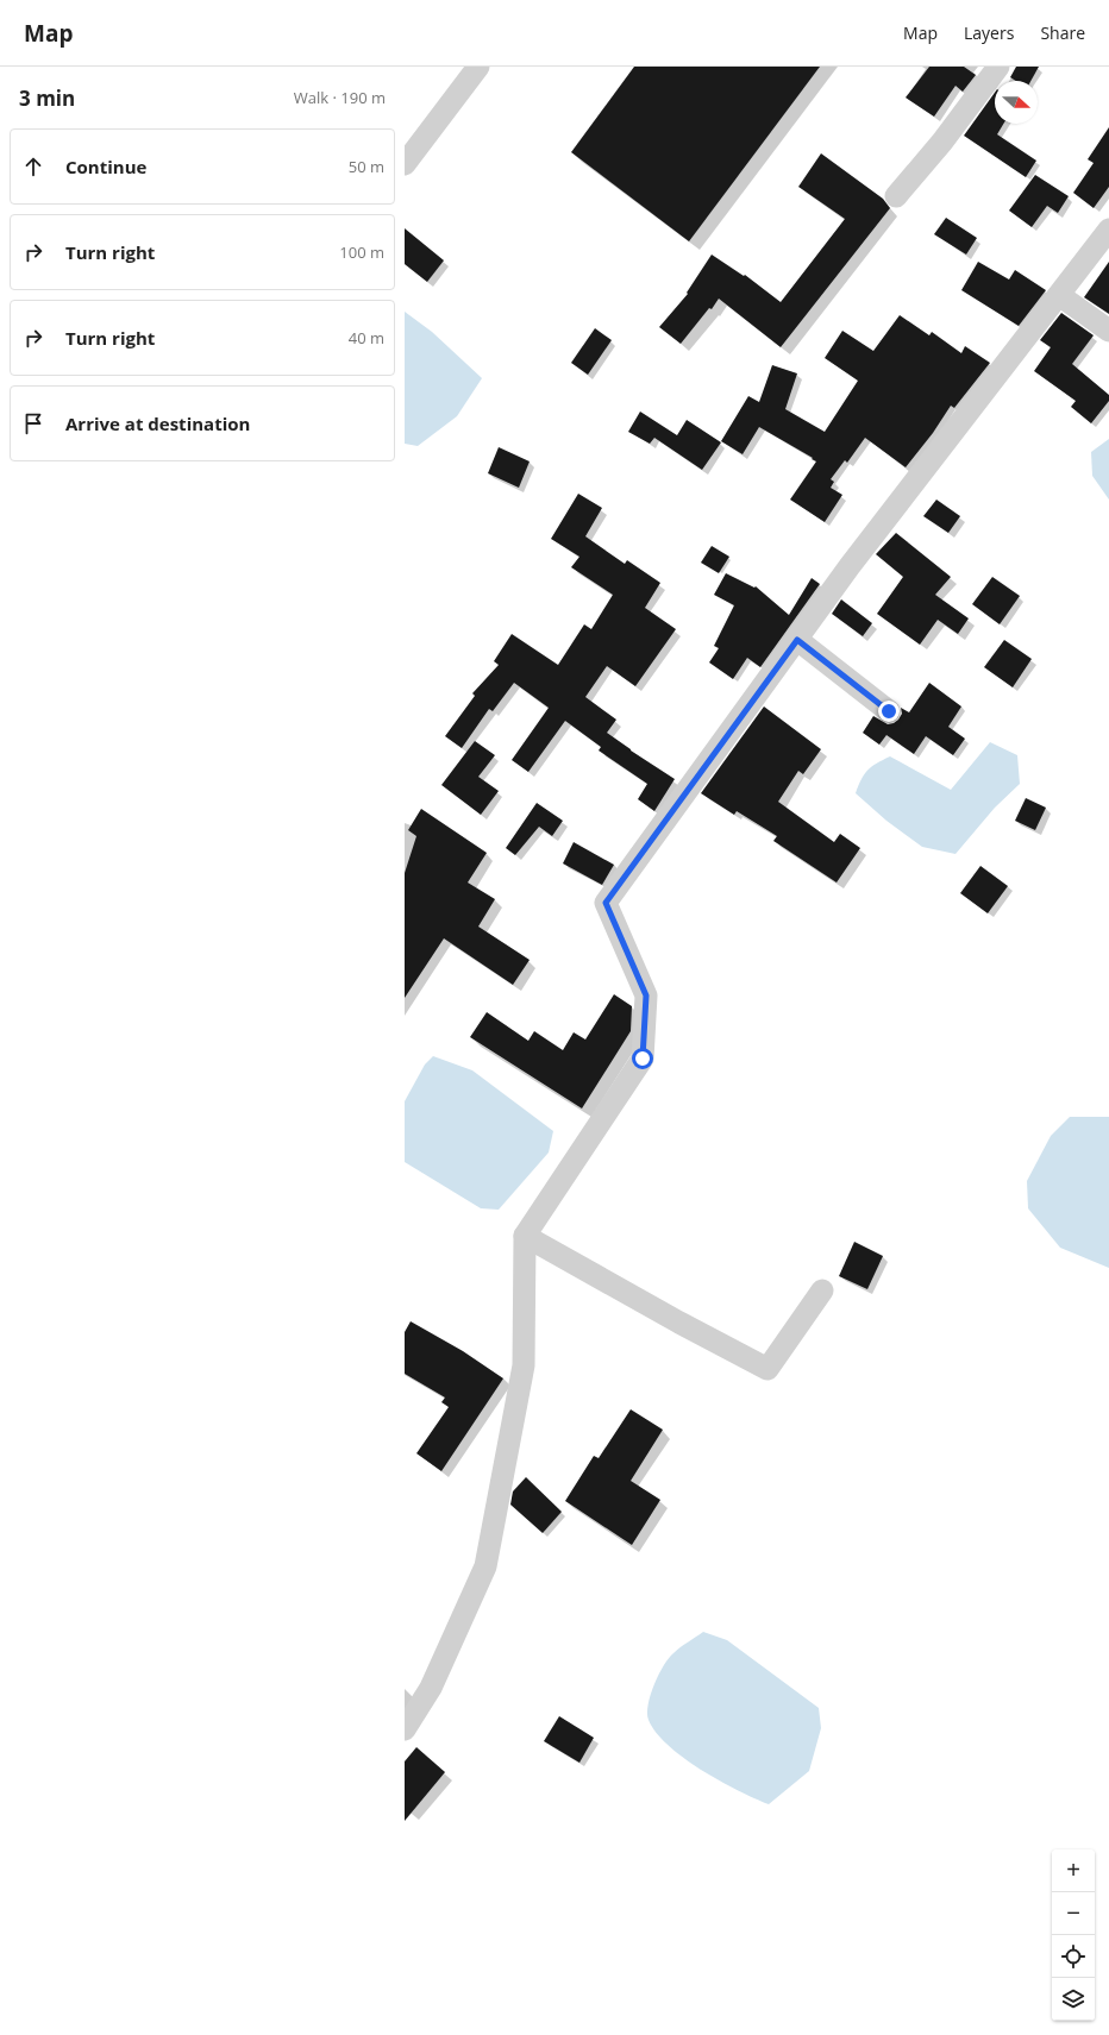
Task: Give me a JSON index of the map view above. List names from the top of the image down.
{
  "north": "right",
  "page": {
    "header": "Map",
    "nav": ["Map", "Layers", "Share"],
    "heading": ["3 min", "Walk · 190 m"],
    "list": [
      ["Continue", "50 m"],
      ["Turn right", "100 m"],
      ["Turn right", "40 m"],
      "Arrive at destination"
    ],
    "map_buttons": ["+", "−"]
  }
}
